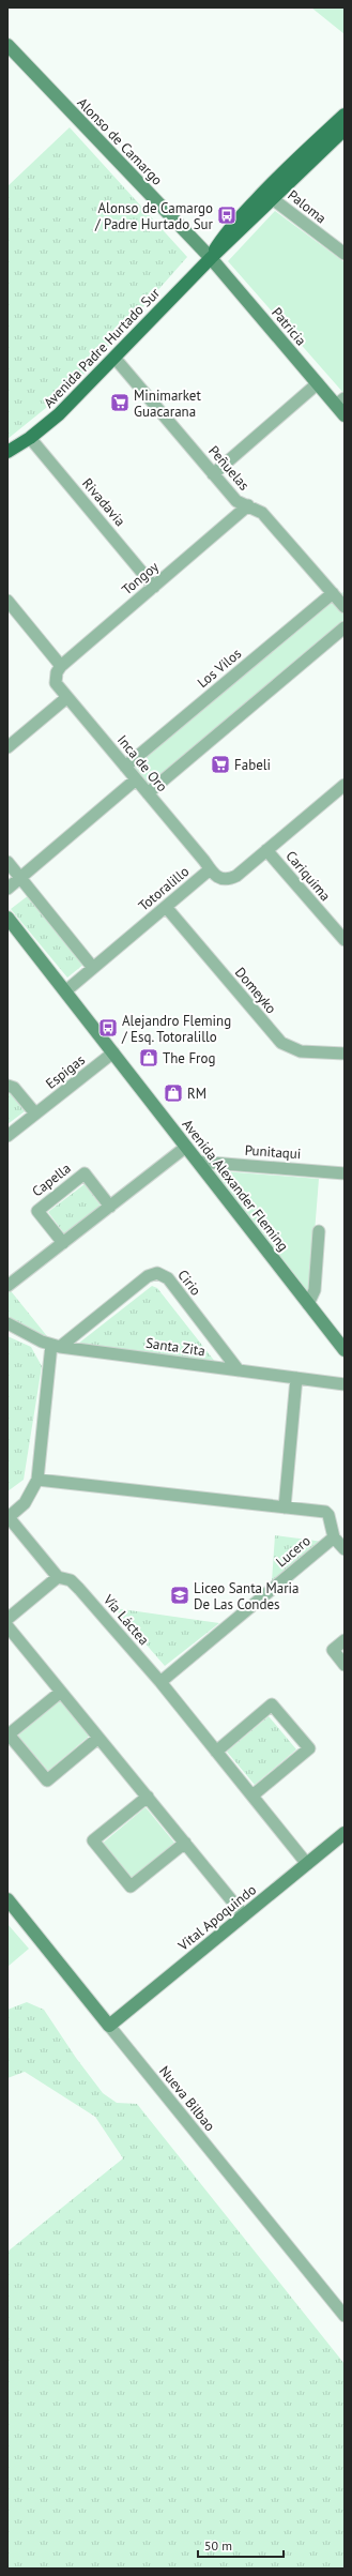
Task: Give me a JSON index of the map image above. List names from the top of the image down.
{
  "streets": {
    "main road": ["Avenida Padre Hurtado Sur"],
    "street": [
      "Alonso de Camargo",
      "Paloma",
      "Patricia",
      "Peñuelas",
      "Rivadavia",
      "Tongoy",
      "Los Vilos",
      "Inca de Oro",
      "Cariquima",
      "Totoralillo",
      "Domeyko",
      "Espigas",
      "Punitaqui",
      "Capella",
      "Avenida Alexander Fleming",
      "Cirio",
      "Santa Zita",
      "Lucero",
      "Vía Láctea",
      "Vital Apoquindo",
      "Nueva Bilbao"
    ]
  },
  "crossings": [
    ["Alonso de Camargo", "Patricia"],
    ["Alonso de Camargo", "Avenida Padre Hurtado Sur"],
    ["Paloma", "Avenida Padre Hurtado Sur"],
    ["Patricia", "Avenida Padre Hurtado Sur"],
    ["Avenida Padre Hurtado Sur", "Peñuelas"],
    ["Avenida Padre Hurtado Sur", "Rivadavia"],
    ["Peñuelas", "Tongoy"],
    ["Peñuelas", "Los Vilos"],
    ["Rivadavia", "Tongoy"],
    ["Tongoy", "Inca de Oro"],
    ["Los Vilos", "Inca de Oro"],
    ["Inca de Oro", "Totoralillo"],
    ["Cariquima", "Totoralillo"],
    ["Totoralillo", "Domeyko"],
    ["Totoralillo", "Avenida Alexander Fleming"],
    ["Espigas", "Avenida Alexander Fleming"],
    ["Punitaqui", "Avenida Alexander Fleming"],
    ["Cirio", "Santa Zita"],
    ["Lucero", "Vía Láctea"],
    ["Vía Láctea", "Vital Apoquindo"],
    ["Vital Apoquindo", "Nueva Bilbao"]
  ],
  "places": {
    "bus stop": ["Alonso de Camargo / Padre Hurtado Sur", "Alejandro Fleming / Esq. Totoralillo"],
    "supermarket": ["Minimarket Guacarana", "Fabeli"],
    "shop": ["The Frog", "RM"],
    "school or university": ["Liceo Santa Maria De Las Condes"]
  },
  "scale_bar": "50 m"
}
